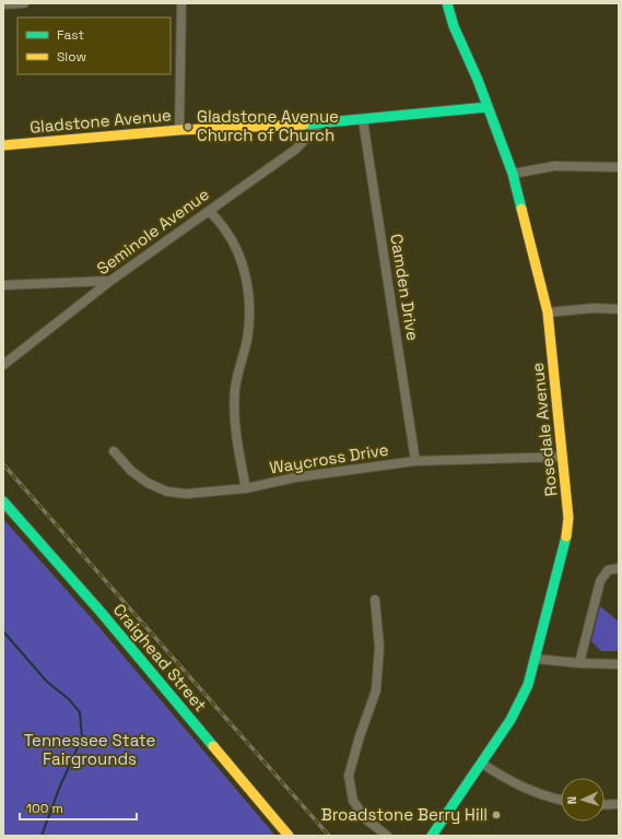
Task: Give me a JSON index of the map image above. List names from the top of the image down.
{
  "streets": {
    "street": [
      "Gladstone Avenue",
      "Seminole Avenue",
      "Camden Drive",
      "Rosedale Avenue",
      "Waycross Drive",
      "Craighead Street"
    ]
  },
  "crossings": [
    ["Gladstone Avenue", "Seminole Avenue"],
    ["Gladstone Avenue", "Camden Drive"],
    ["Gladstone Avenue", "Rosedale Avenue"],
    ["Camden Drive", "Waycross Drive"],
    ["Rosedale Avenue", "Waycross Drive"]
  ],
  "parks": ["Tennessee State Fairgrounds"],
  "places": ["Gladstone Avenue Church of Church", "Broadstone Berry Hill"],
  "legend": ["Fast", "Slow"],
  "scale_bar": "100 m",
  "north": "left"
}
